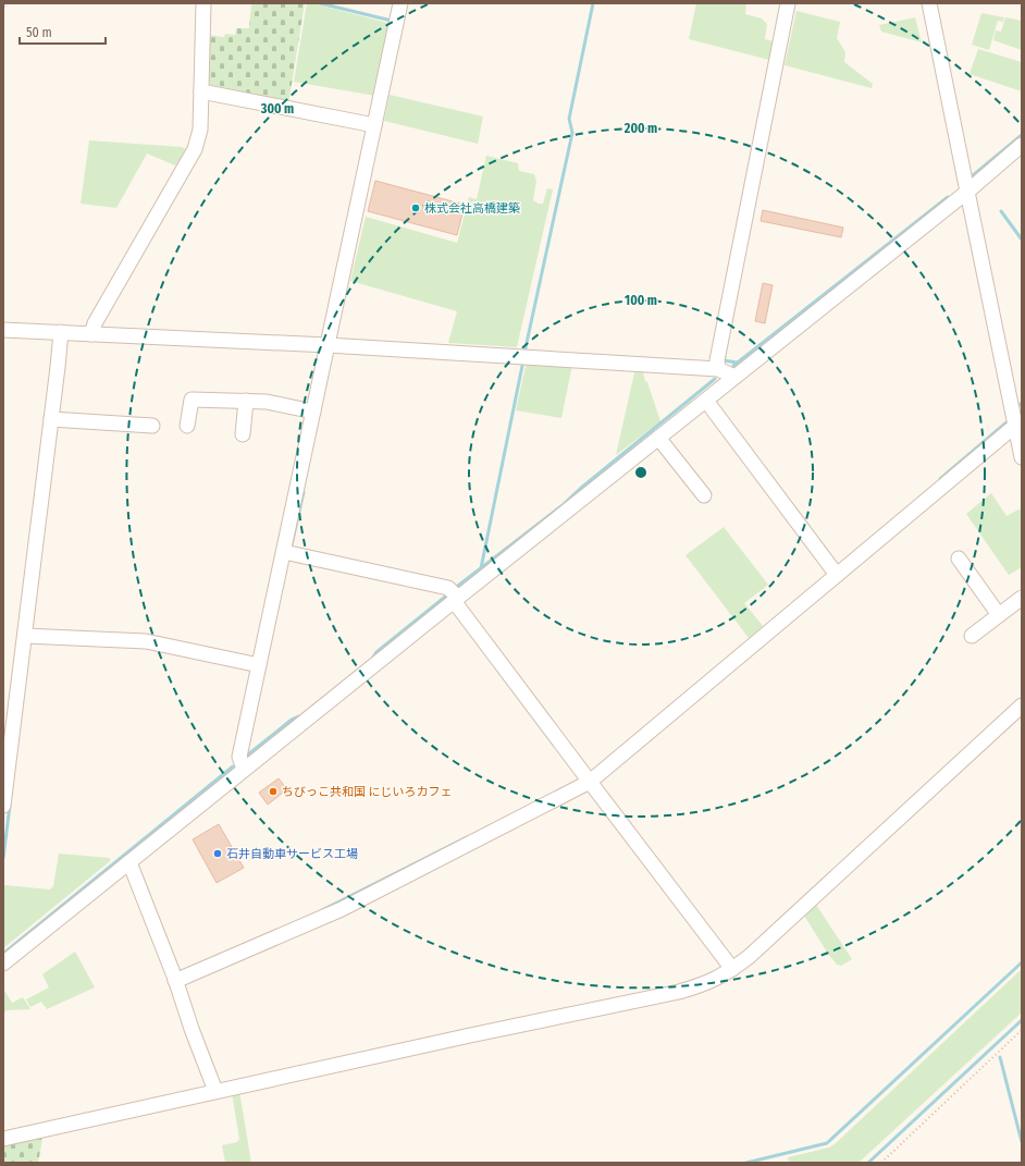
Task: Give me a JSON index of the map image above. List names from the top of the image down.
{
  "places": ["株式会社高橋建築", "ちびっこ共和国 にじいろカフェ", "石井自動車サービス工場"],
  "scale_bar": "50 m",
  "rings": ["300 m", "200 m", "100 m"]
}
